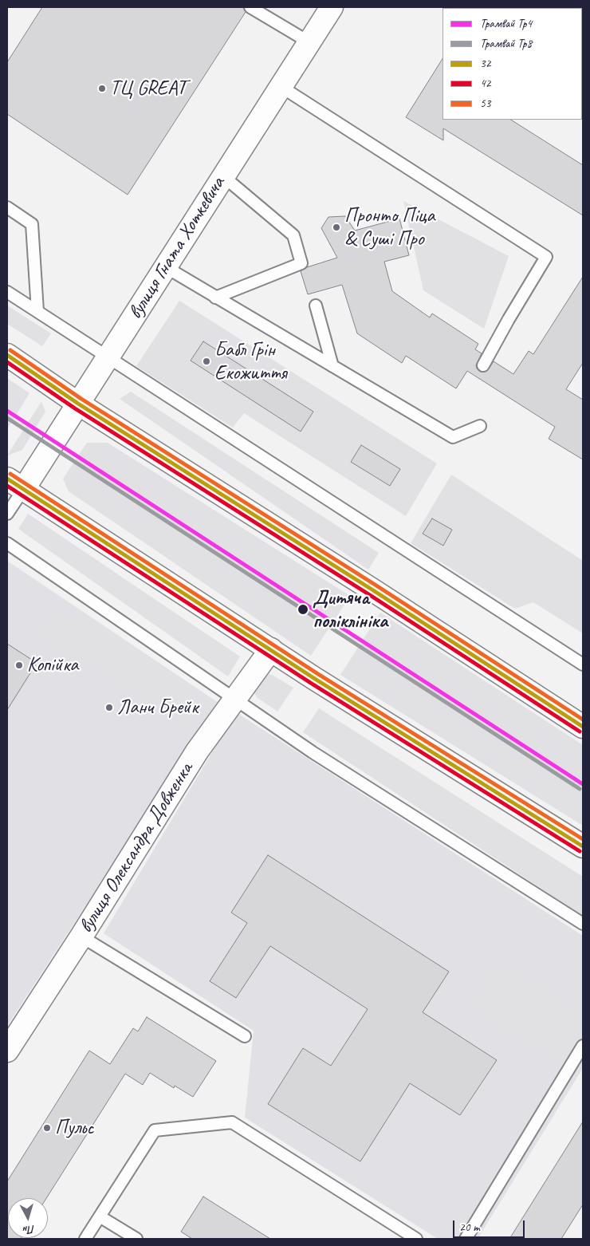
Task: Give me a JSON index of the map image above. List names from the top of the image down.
{
  "streets": {
    "main road": ["вулиця Гната Хоткевича", "вулиця Олександра Довженка"]
  },
  "places": [
    "ТЦ GREAT",
    "Пронто Піца & Суші Про",
    "Бабл Грін Eкожиття",
    "Дитяча поліклініка",
    "Копійка",
    "Ланч Брейк",
    "Пульс"
  ],
  "lines": [
    "transit line 53",
    "transit line 32",
    "transit line 42",
    "tram line Тр4",
    "tram line Тр8"
  ],
  "legend": [
    "Трамвай Тр4",
    "Трамвай Тр8",
    "32",
    "42",
    "53"
  ],
  "scale_bar": "20 m",
  "north": "bottom"
}
